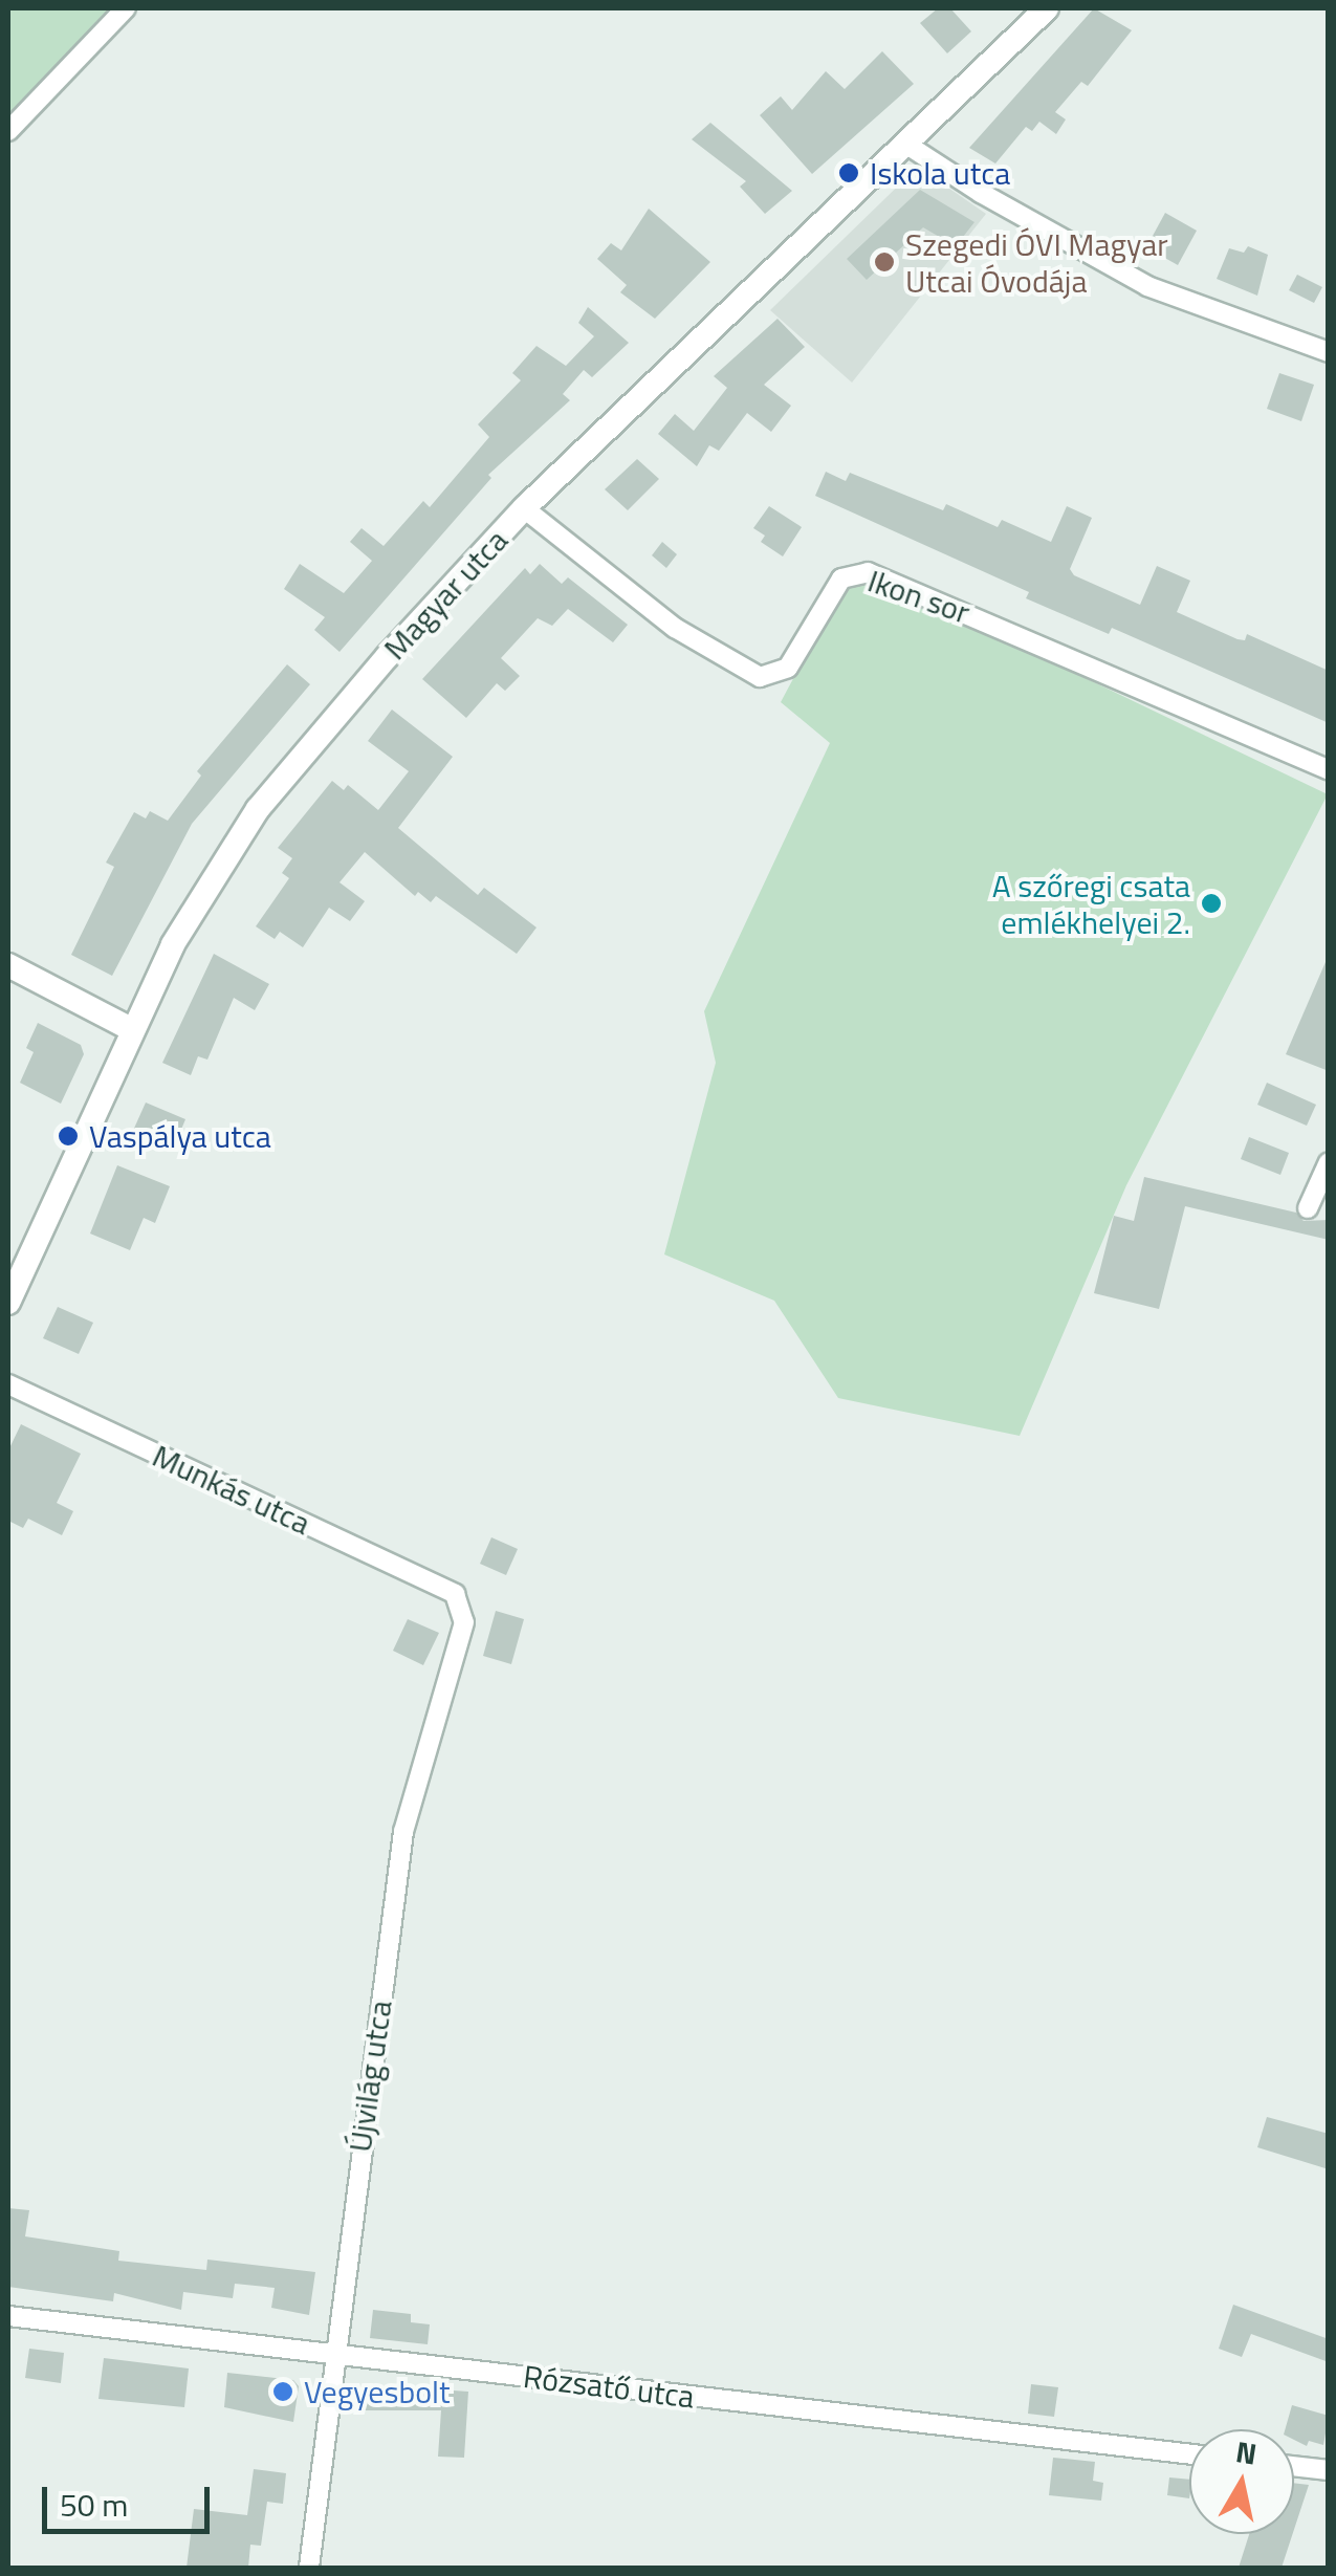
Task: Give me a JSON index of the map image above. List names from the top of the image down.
{
  "streets": {
    "street": [
      "Magyar utca",
      "Ikon sor",
      "Munkás utca",
      "Újvilág utca",
      "Rózsatő utca"
    ]
  },
  "crossings": [
    ["Magyar utca", "Ikon sor"],
    ["Munkás utca", "Újvilág utca"],
    ["Újvilág utca", "Rózsatő utca"]
  ],
  "places": [
    "Iskola utca",
    "Szegedi ÓVI Magyar Utcai Óvodája",
    "A szőregi csata emlékhelyei 2.",
    "Vaspálya utca",
    "Vegyesbolt"
  ],
  "scale_bar": "50 m",
  "north": "top"
}
